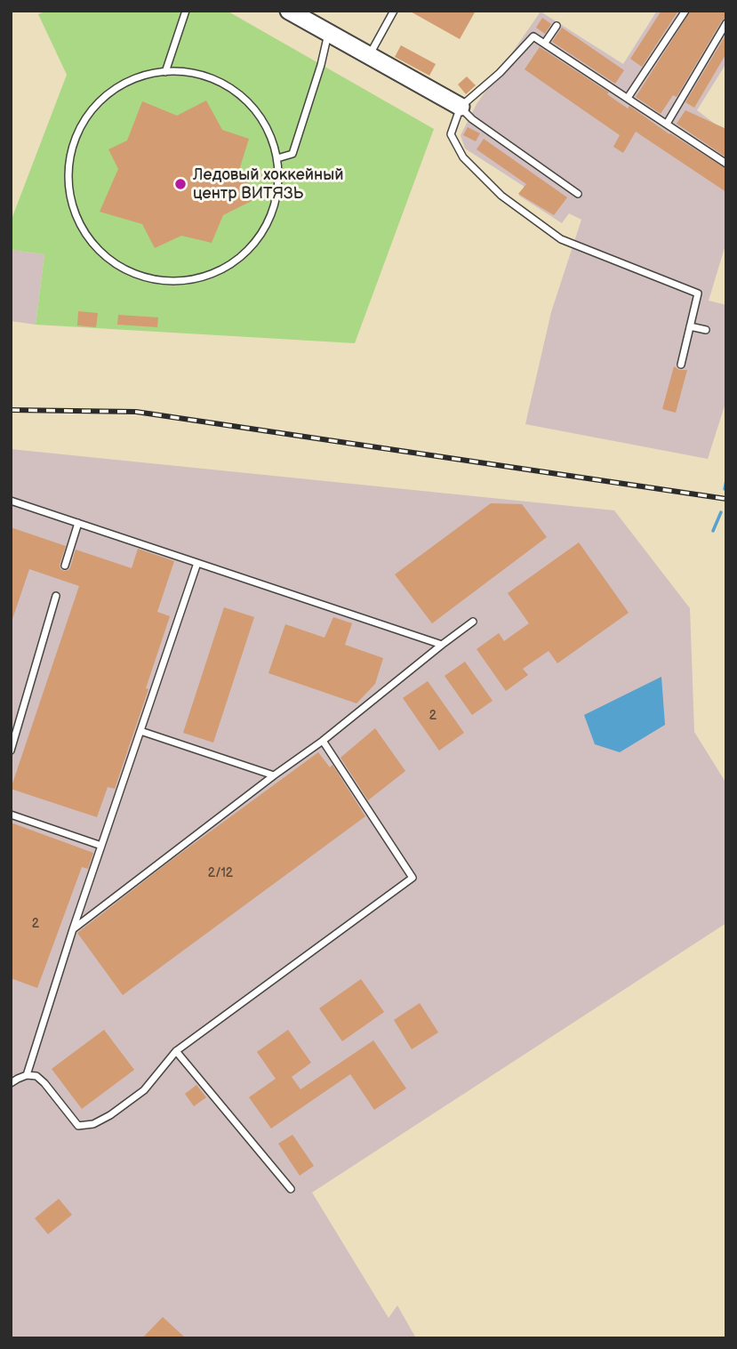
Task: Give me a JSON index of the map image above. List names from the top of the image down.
{
  "places": ["Ледовый хоккейный центр ВИТЯЗЬ"],
  "house_numbers": ["2", "2/12", "2"]
}
